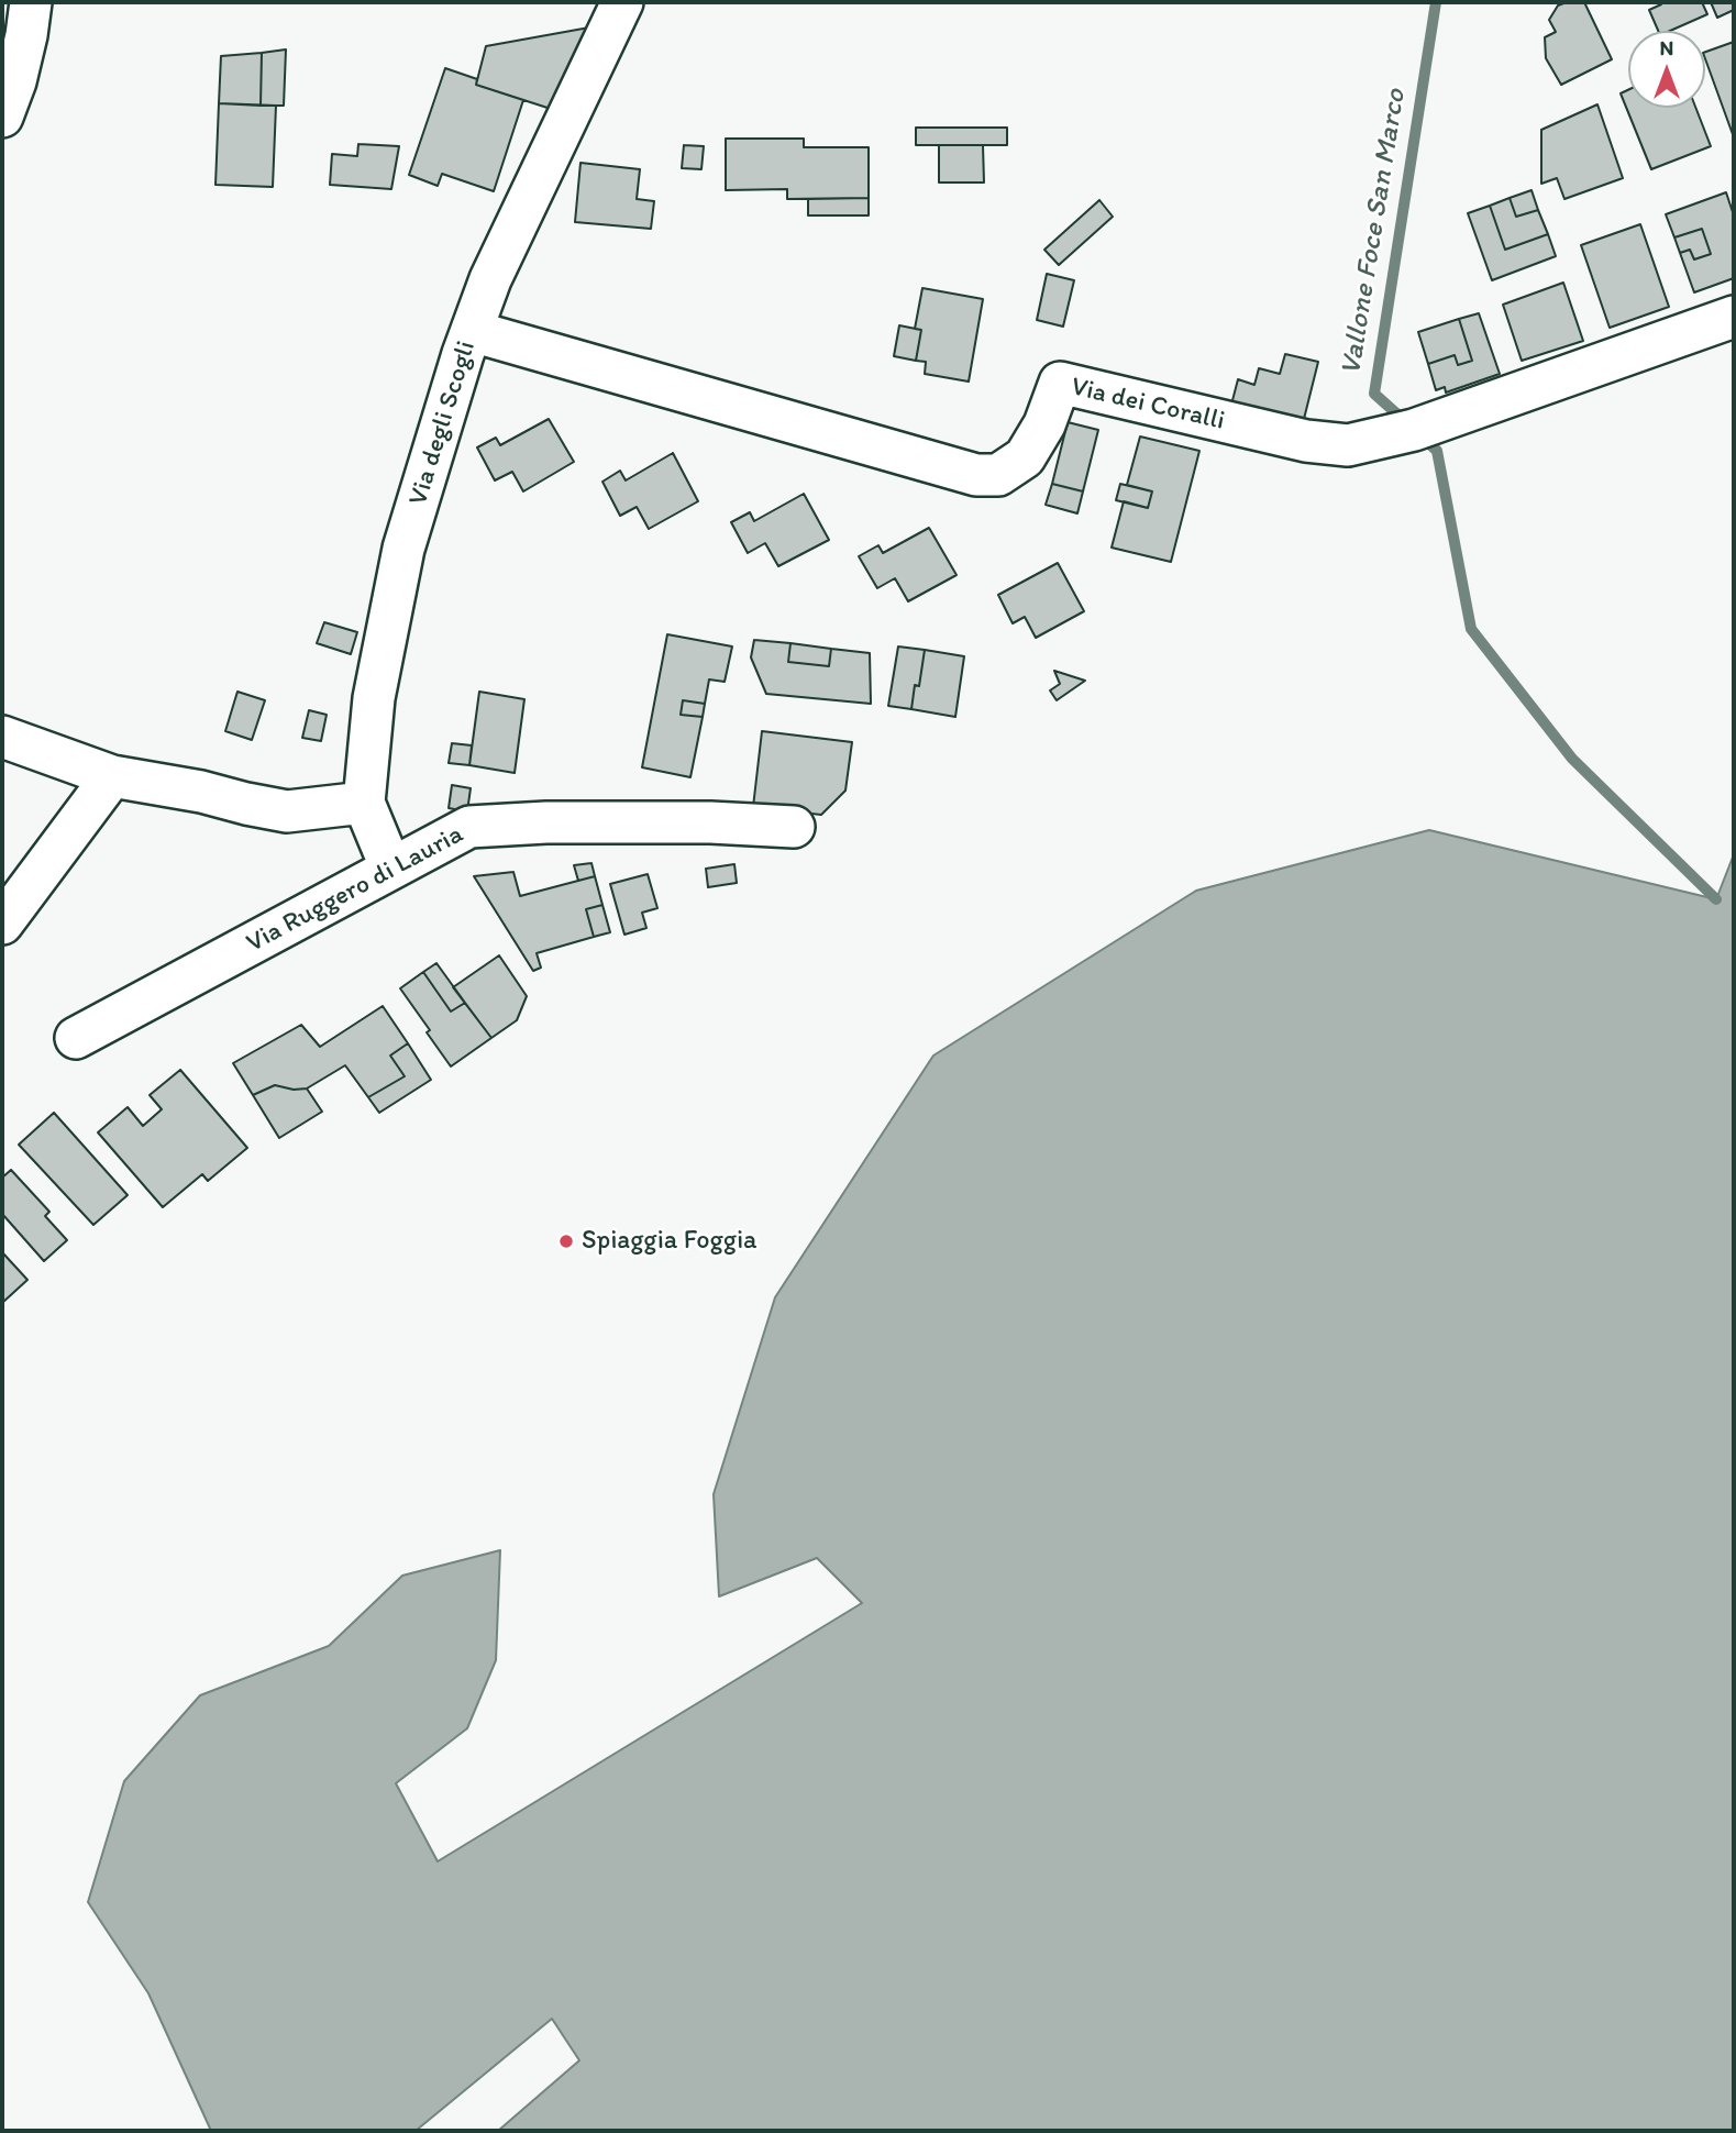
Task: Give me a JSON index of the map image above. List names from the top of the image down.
{
  "streets": {
    "street": ["Via dei Coralli", "Via degli Scogli", "Via Ruggero di Lauria"]
  },
  "crossings": [
    ["Via dei Coralli", "Via degli Scogli"],
    ["Via degli Scogli", "Via Ruggero di Lauria"]
  ],
  "water": ["Vallone Foce San Marco"],
  "places": ["Spiaggia Foggia"],
  "north": "top"
}
